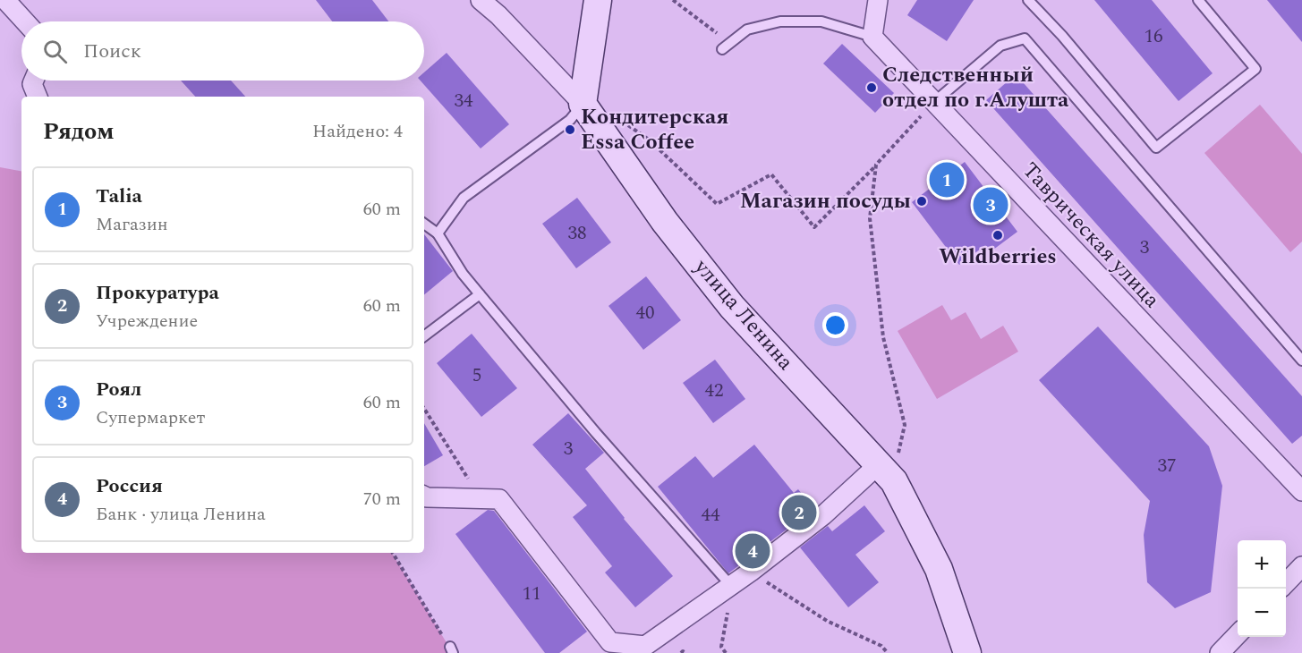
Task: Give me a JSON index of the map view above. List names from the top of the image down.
{
  "streets": {
    "main road": ["улица Ленина"],
    "street": ["Таврическая улица"]
  },
  "places": [
    "Следственный отдел по г.Алушта",
    "Кондитерская Essa Coffee",
    "Магазин посуды",
    "Wildberries"
  ],
  "house_numbers": [
    "16",
    "34",
    "38",
    "3",
    "40",
    "5",
    "42",
    "3",
    "37",
    "44",
    "11"
  ],
  "page": {
    "search": "Поиск",
    "heading": ["Рядом", "Найдено: 4"],
    "pins": [
      "1",
      "3",
      "2",
      "4"
    ],
    "list": [
      {
        "mark": "1",
        "name": "Talia",
        "note": "Магазин",
        "value": "60 m"
      },
      {
        "mark": "2",
        "name": "Прокуратура",
        "note": "Учреждение",
        "value": "60 m"
      },
      {
        "mark": "3",
        "name": "Роял",
        "note": "Супермаркет",
        "value": "60 m"
      },
      {
        "mark": "4",
        "name": "Россия",
        "note": "Банк · улица Ленина",
        "value": "70 m"
      }
    ],
    "map_buttons": ["+", "−"]
  }
}
